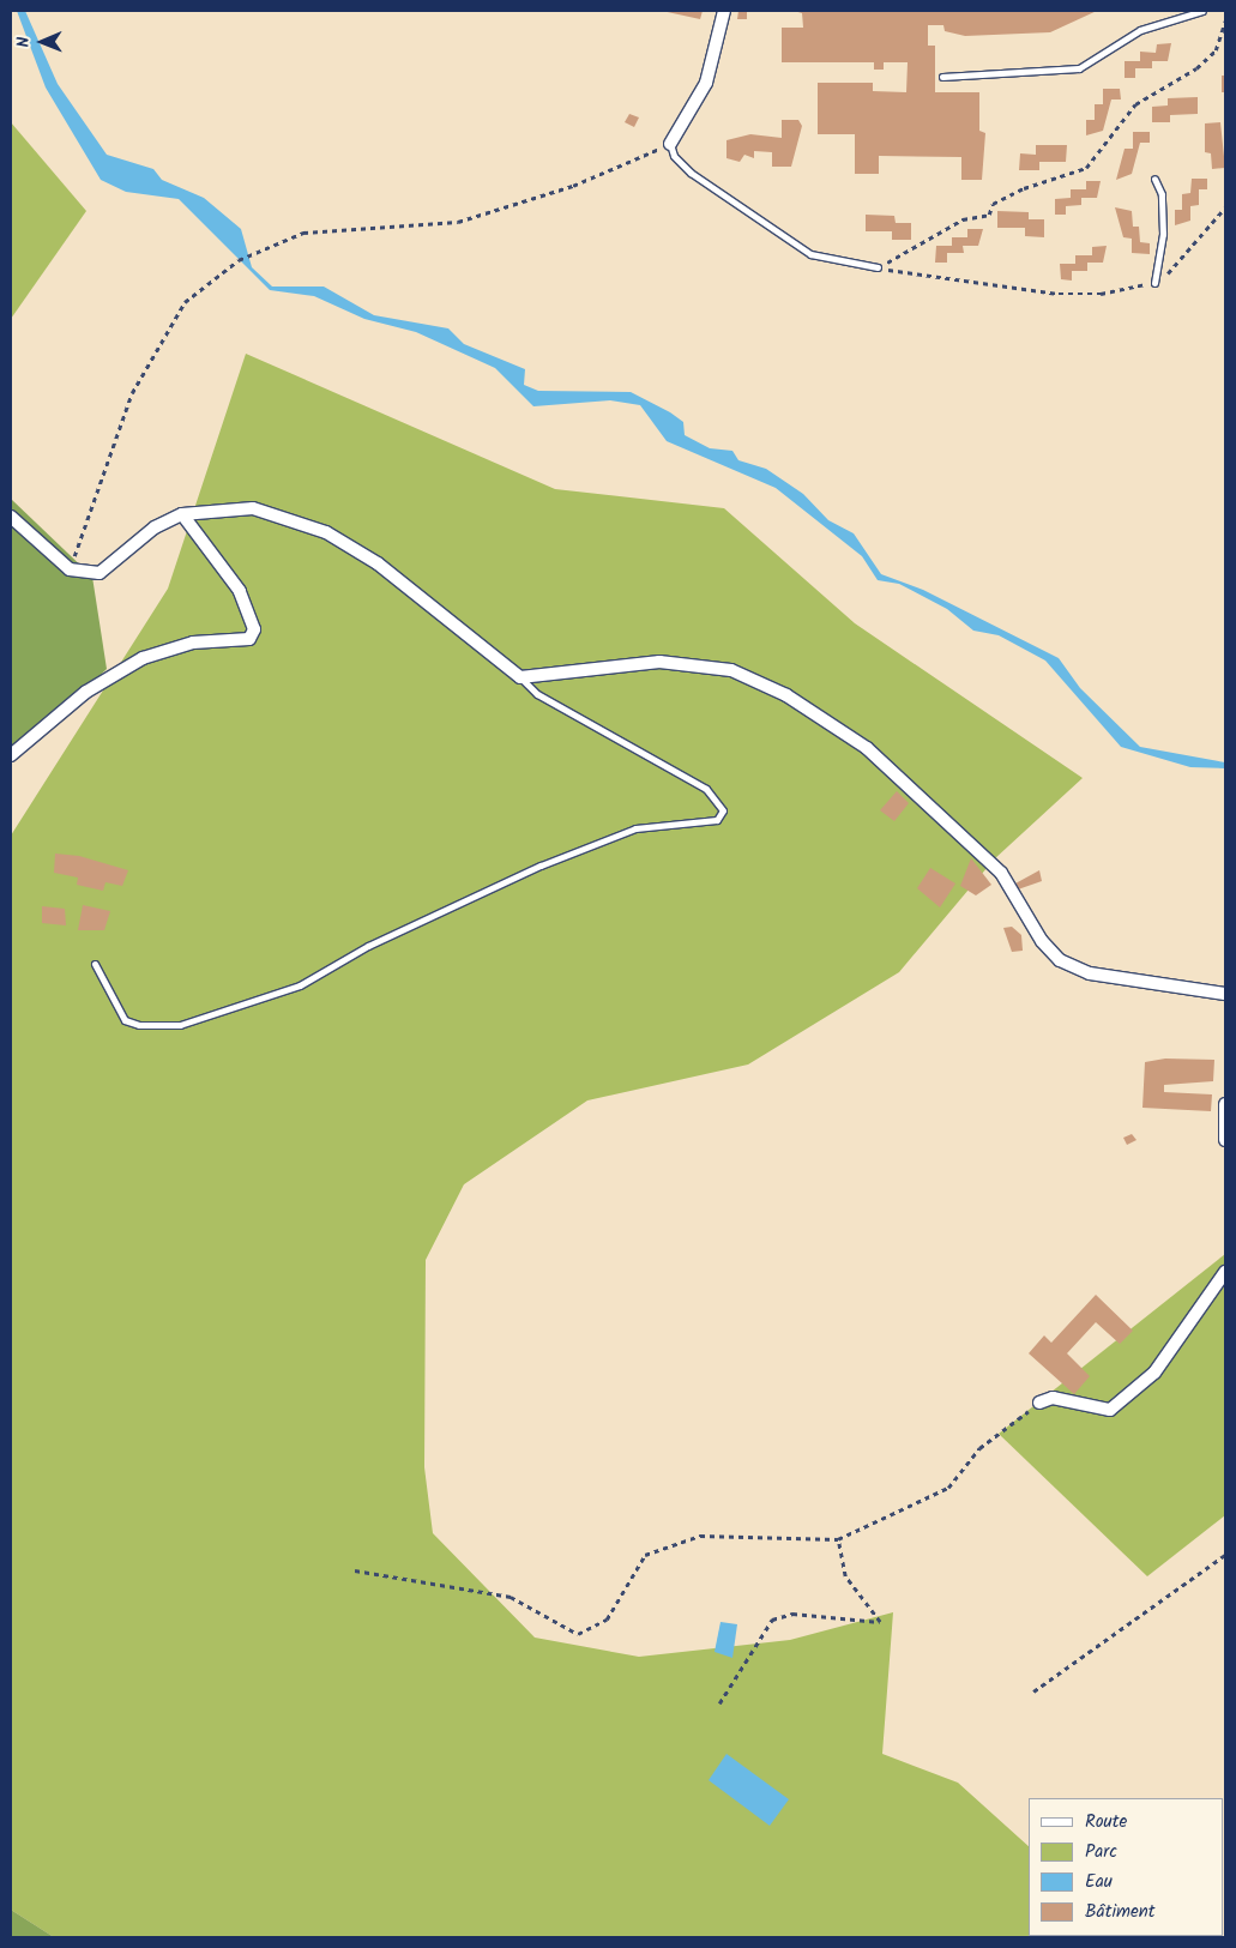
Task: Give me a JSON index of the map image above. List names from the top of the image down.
{
  "legend": [
    "Route",
    "Parc",
    "Eau",
    "Bâtiment"
  ],
  "north": "left"
}
